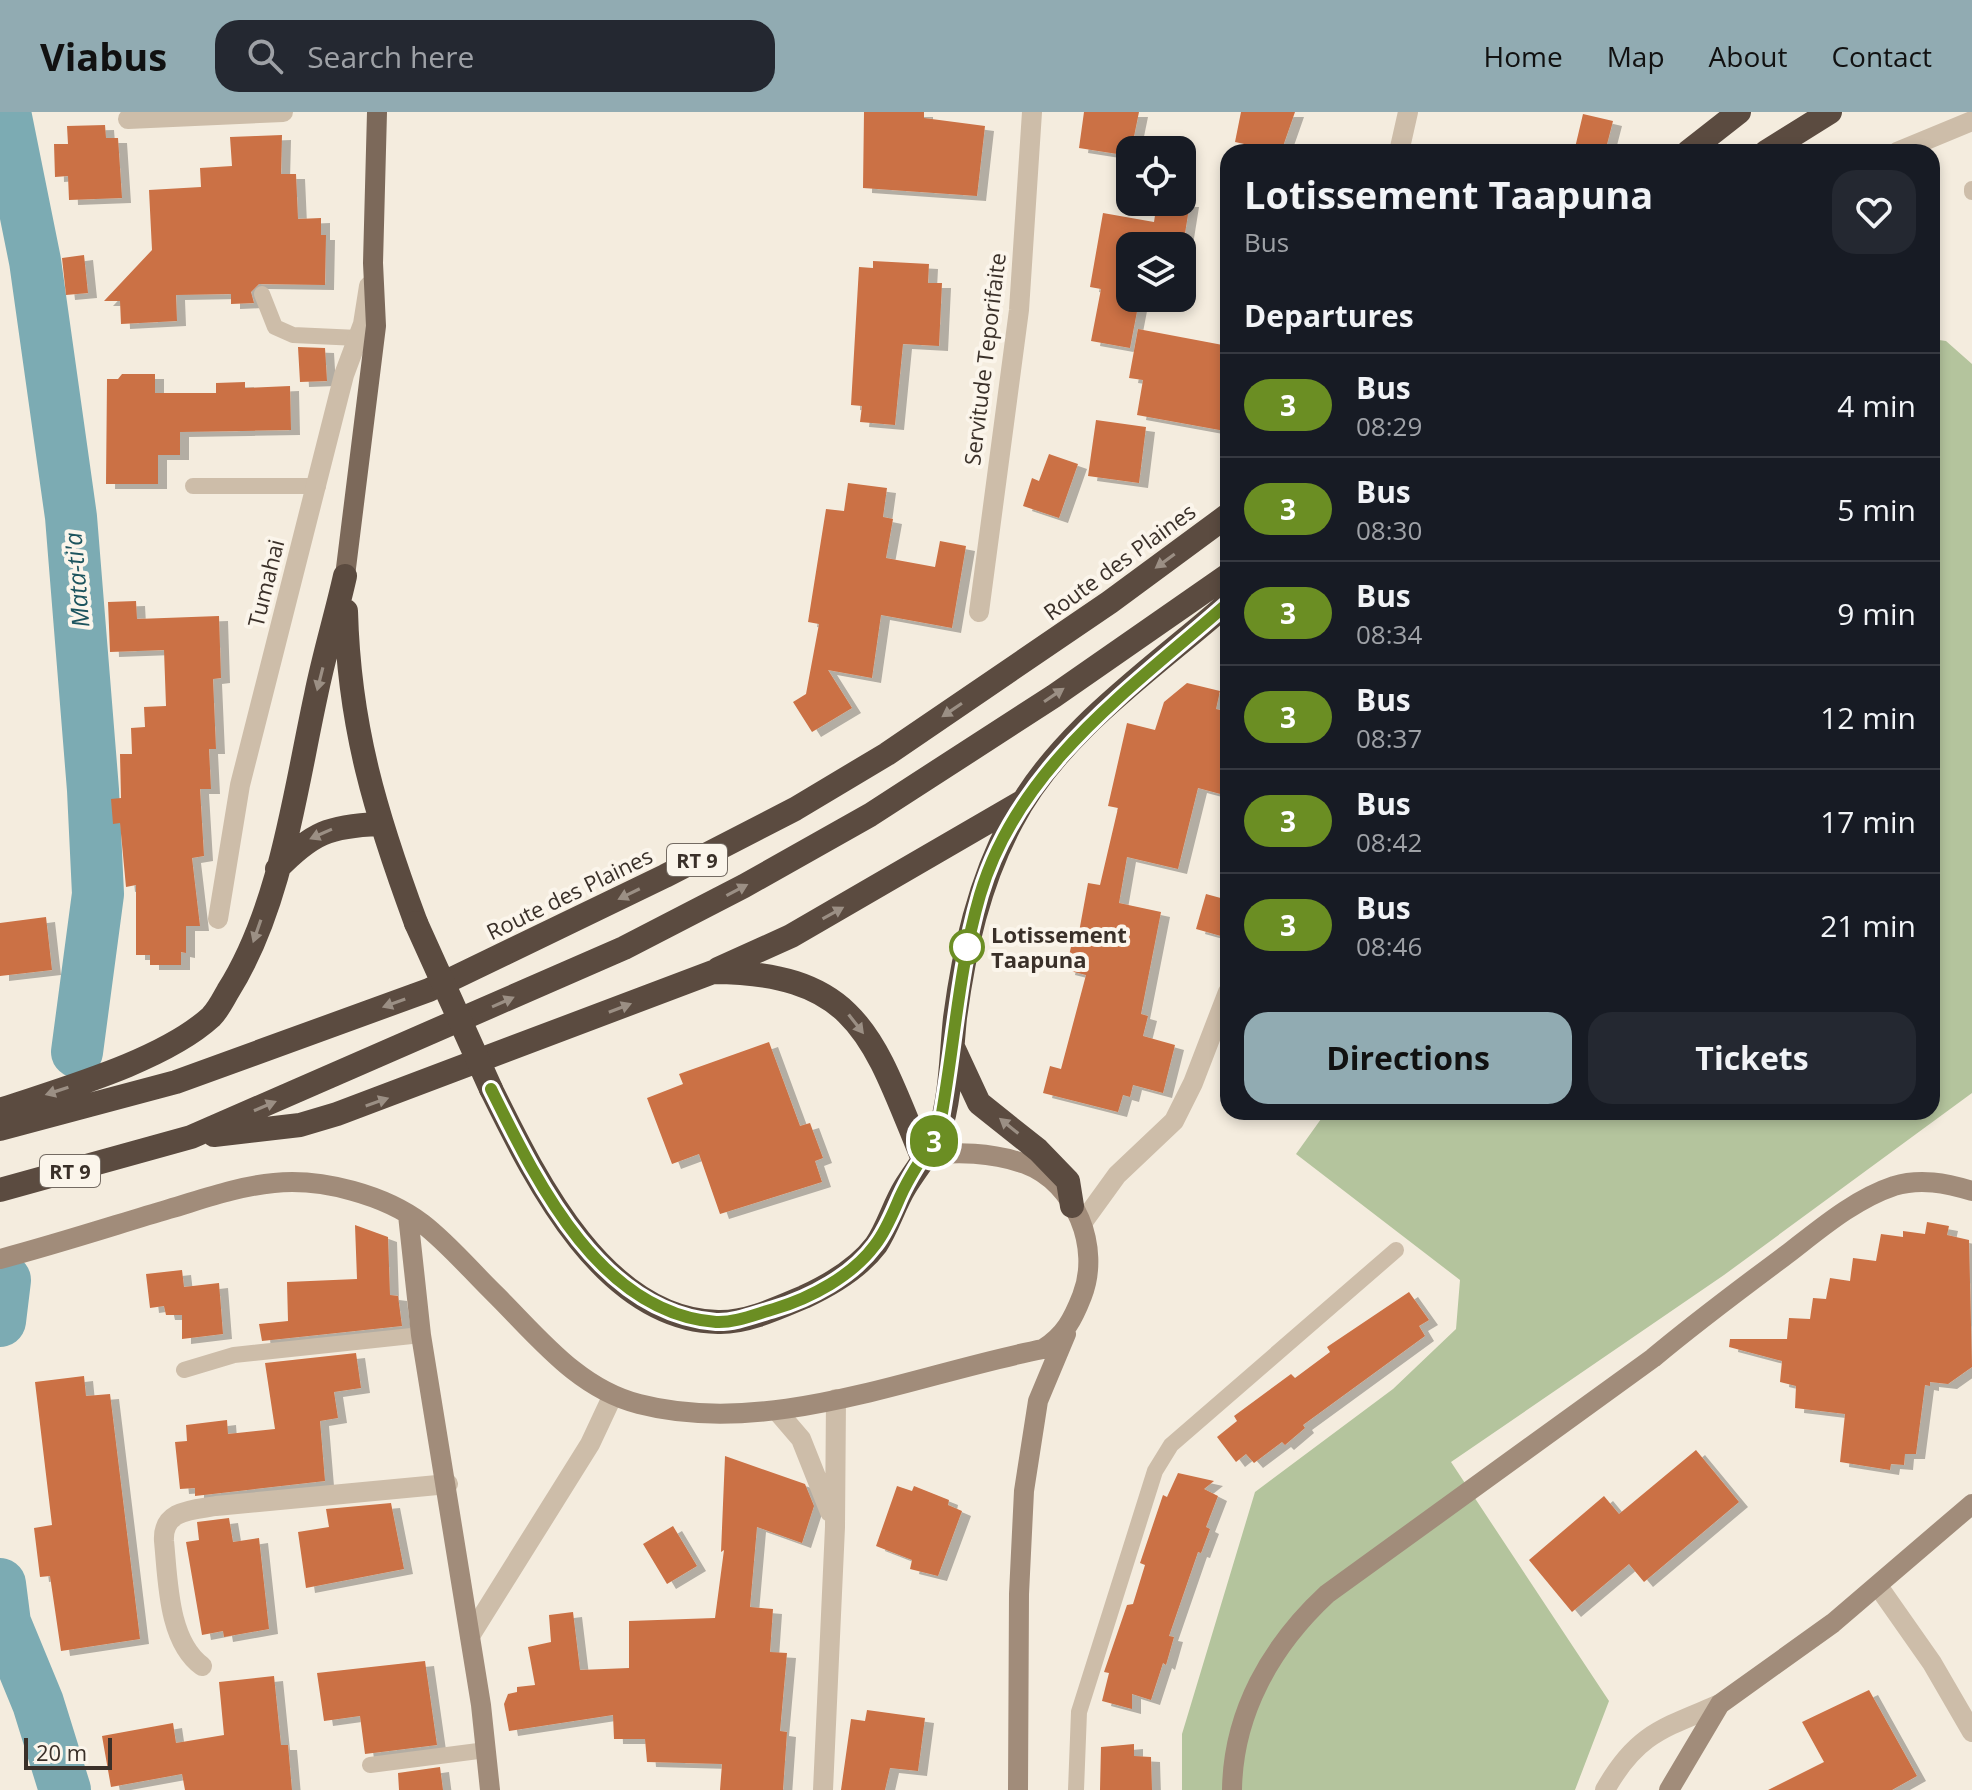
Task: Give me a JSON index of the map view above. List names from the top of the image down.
{
  "streets": {
    "highway": ["Route des Plaines", "RT 9"],
    "street": ["Servitude Teporifaite", "Tumahai"]
  },
  "water": ["Mata-ti'a"],
  "places": ["Lotissement Taapuna"],
  "lines": ["bus line 3"],
  "scale_bar": "20 m",
  "page": {
    "header": "Viabus",
    "search": "Search here",
    "nav": [
      "Home",
      "Map",
      "About",
      "Contact"
    ],
    "on_map": "3",
    "heading": [
      ["Lotissement Taapuna", "Bus"],
      "Departures"
    ],
    "list": [
      {
        "mark": "3",
        "name": "Bus",
        "note": "08:29",
        "value": "4 min"
      },
      {
        "mark": "3",
        "name": "Bus",
        "note": "08:30",
        "value": "5 min"
      },
      {
        "mark": "3",
        "name": "Bus",
        "note": "08:34",
        "value": "9 min"
      },
      {
        "mark": "3",
        "name": "Bus",
        "note": "08:37",
        "value": "12 min"
      },
      {
        "mark": "3",
        "name": "Bus",
        "note": "08:42",
        "value": "17 min"
      },
      {
        "mark": "3",
        "name": "Bus",
        "note": "08:46",
        "value": "21 min"
      }
    ],
    "buttons": ["Directions", "Tickets"],
    "scale": "20 m"
  }
}
